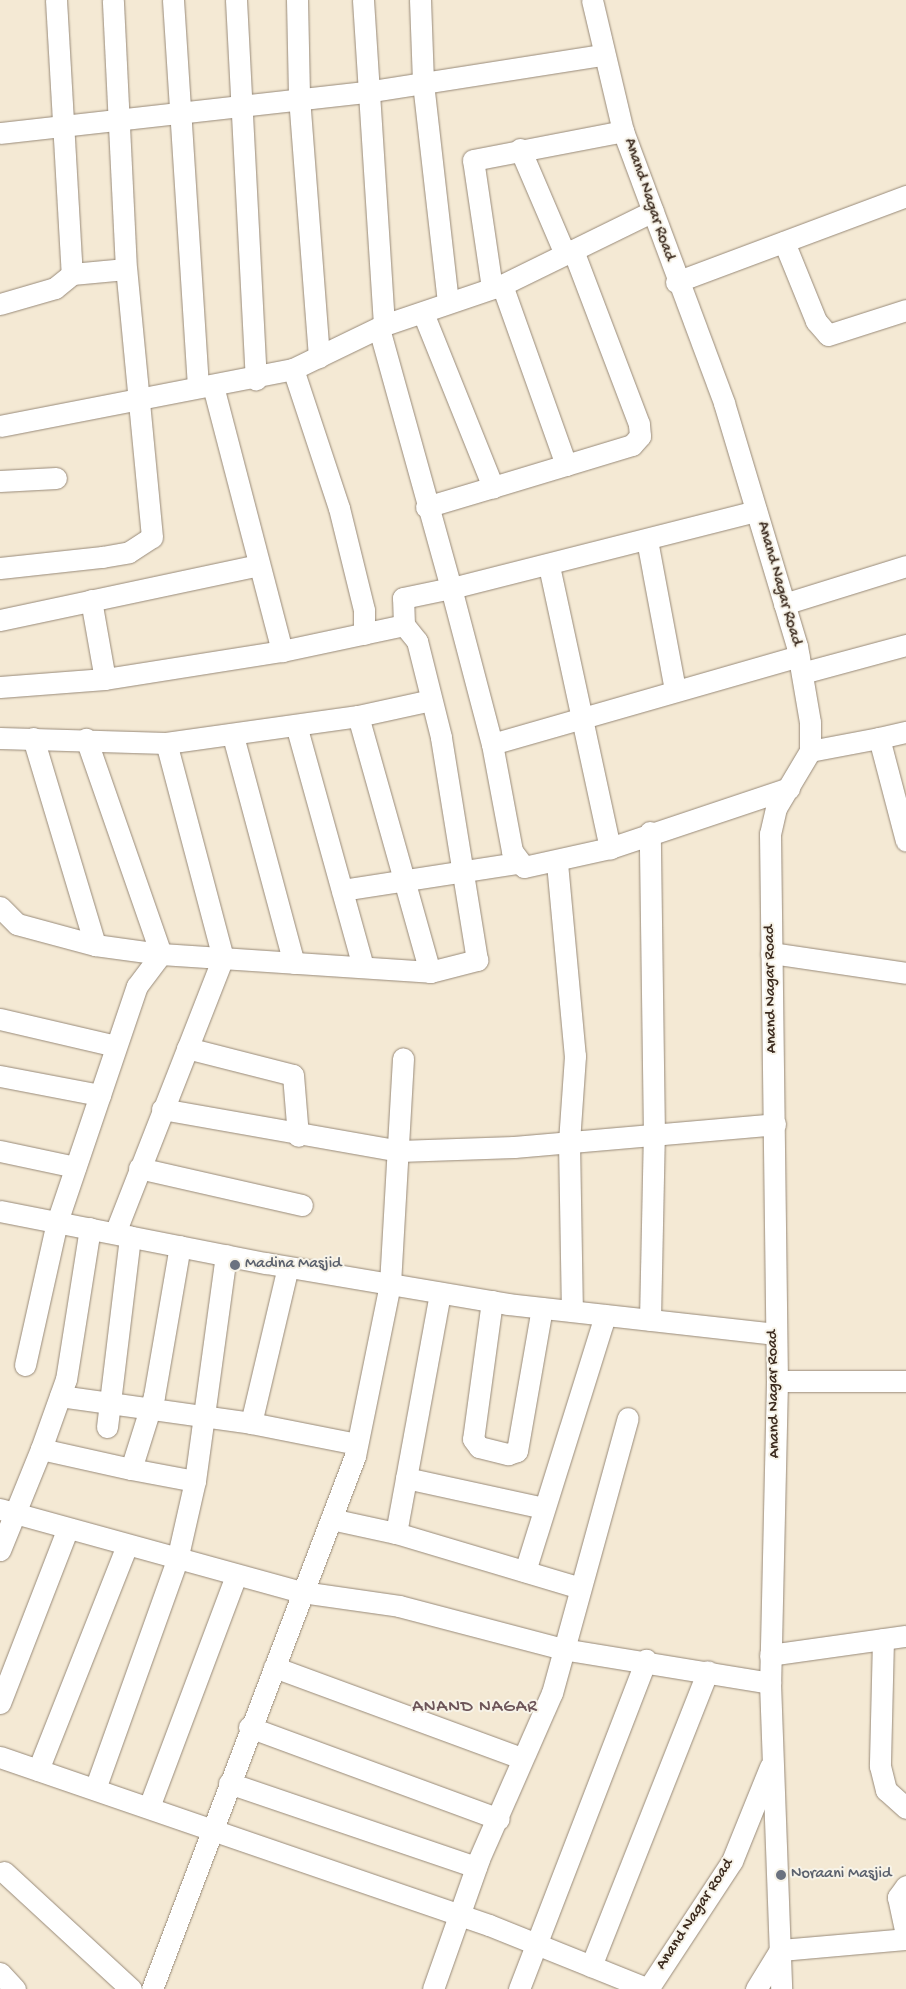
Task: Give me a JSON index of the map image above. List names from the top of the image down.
{
  "streets": {
    "street": ["Anand Nagar Road"]
  },
  "districts": ["ANAND NAGAR"],
  "places": ["Madina Masjid", "Noraani Masjid"]
}
